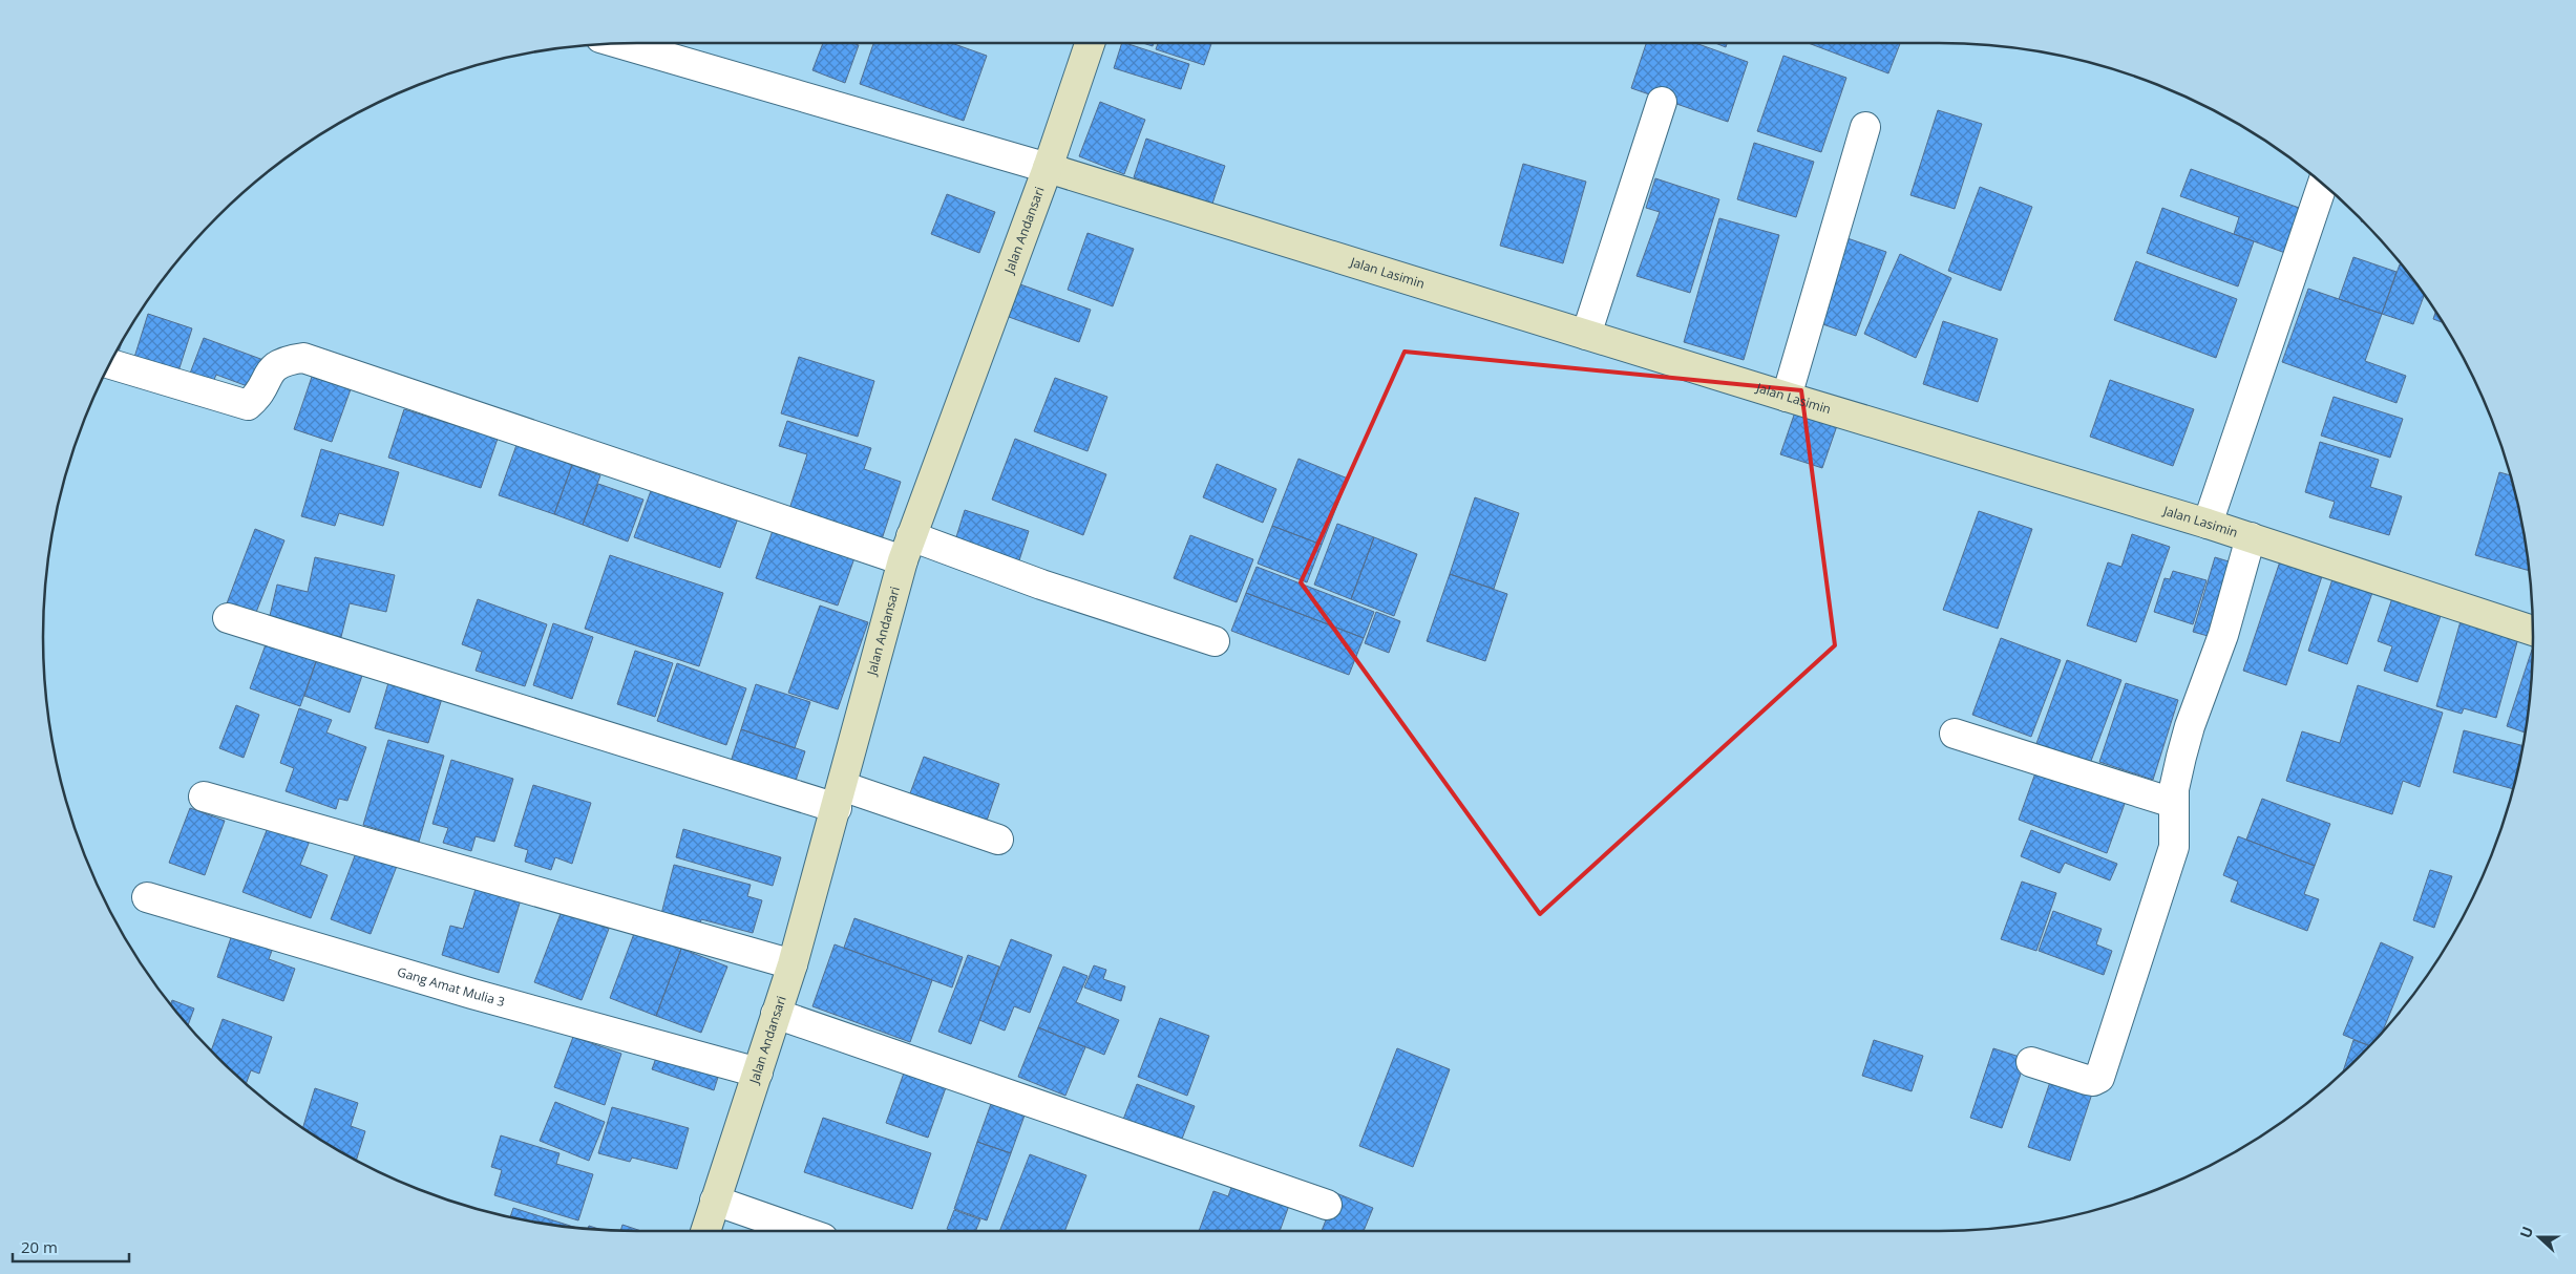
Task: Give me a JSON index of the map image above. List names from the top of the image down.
{
  "streets": {
    "street": ["Jalan Andansari", "Jalan Lasimin", "Gang Amat Mulia 3"]
  },
  "crossings": [
    ["Jalan Andansari", "Jalan Lasimin"],
    ["Jalan Andansari", "Gang Amat Mulia 3"]
  ],
  "scale_bar": "20 m",
  "north": "left"
}
